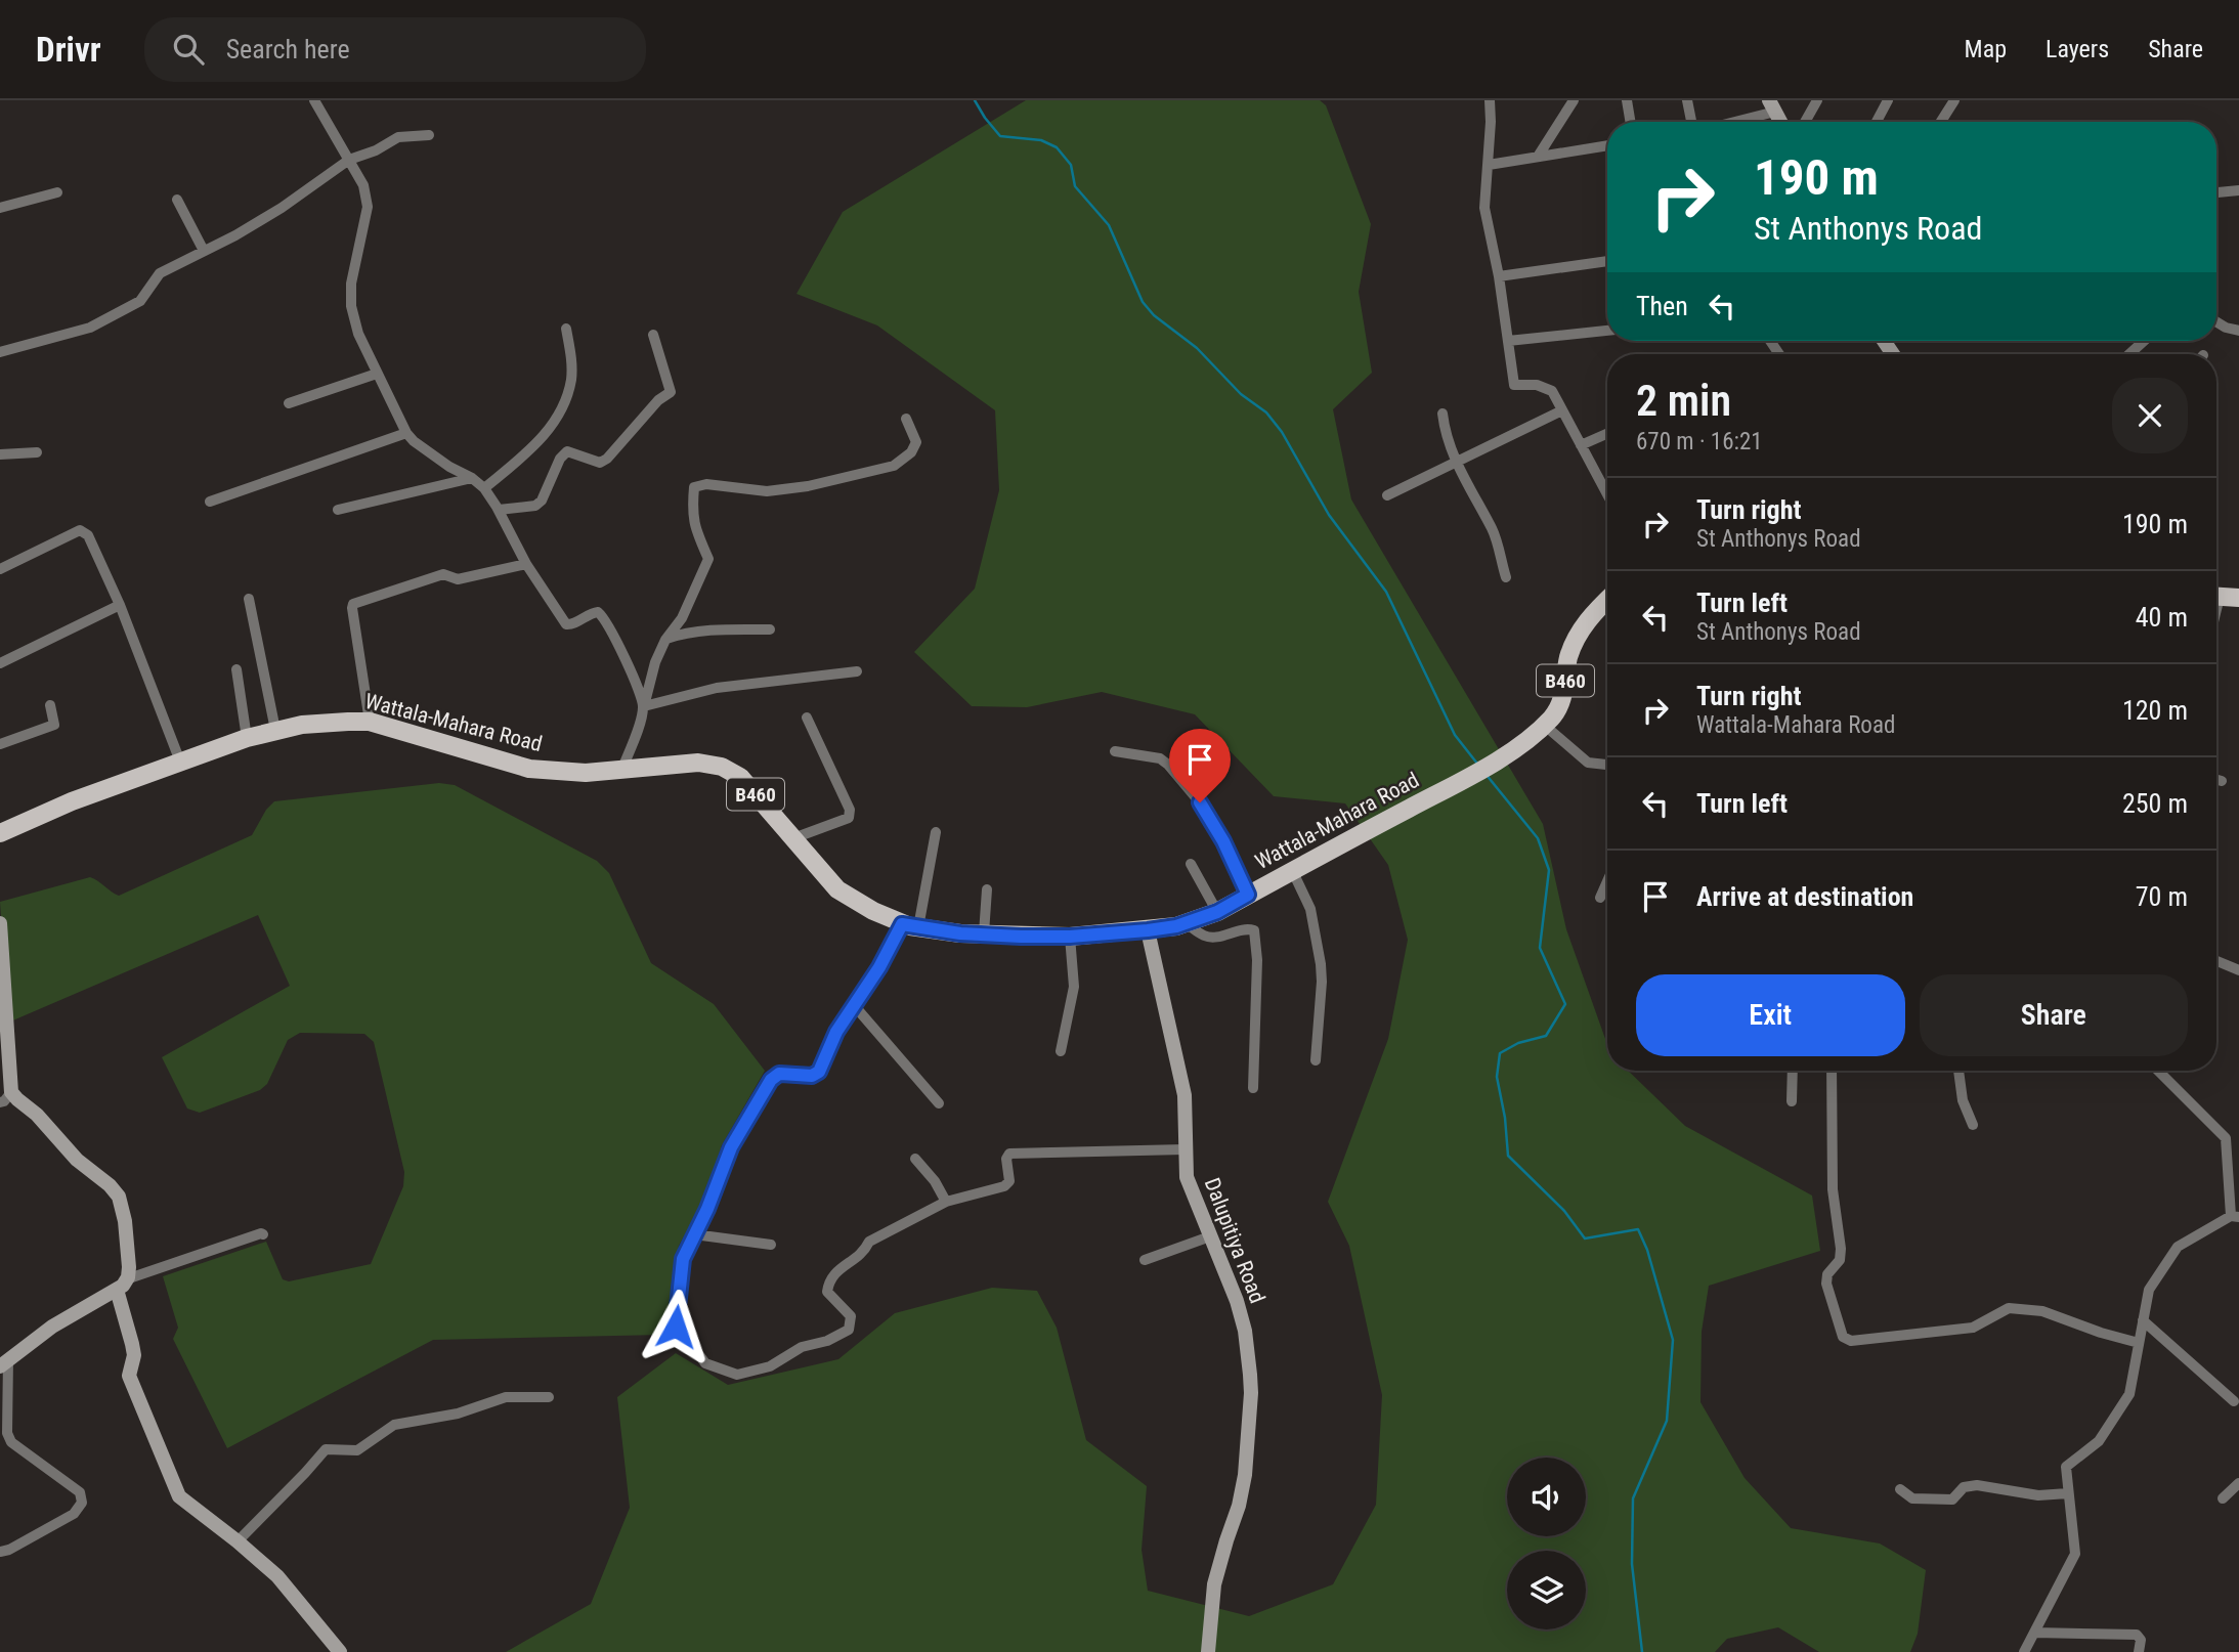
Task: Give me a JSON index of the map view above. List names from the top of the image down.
{
  "streets": {
    "main road": ["B460", "Wattala-Mahara Road"],
    "street": ["Dalupitiya Road"]
  },
  "crossings": [
    ["Wattala-Mahara Road", "Dalupitiya Road"]
  ],
  "page": {
    "header": "Drivr",
    "search": "Search here",
    "nav": ["Map", "Layers", "Share"],
    "turn": ["190 m", "St Anthonys Road"],
    "then": "Then",
    "heading": ["2 min", "670 m · 16:21"],
    "list": [
      {
        "name": "Turn right",
        "note": "St Anthonys Road",
        "value": "190 m"
      },
      {
        "name": "Turn left",
        "note": "St Anthonys Road",
        "value": "40 m"
      },
      {
        "name": "Turn right",
        "note": "Wattala-Mahara Road",
        "value": "120 m"
      },
      {
        "name": "Turn left",
        "value": "250 m"
      },
      {
        "name": "Arrive at destination",
        "value": "70 m"
      }
    ],
    "buttons": ["Exit", "Share"]
  }
}
